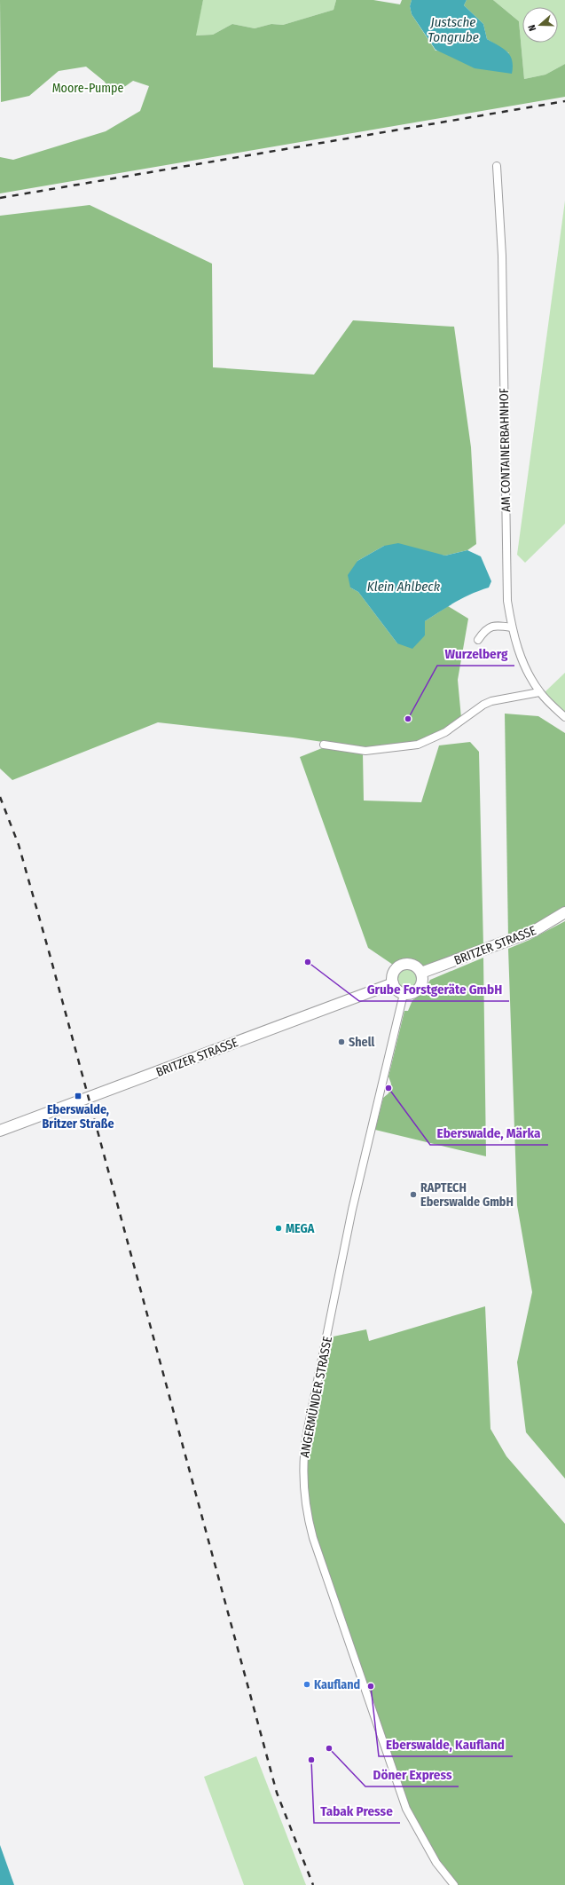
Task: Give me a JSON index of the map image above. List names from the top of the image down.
{
  "streets": {
    "main road": ["BRITZER STRASSE"],
    "street": ["AM CONTAINERBAHNHOF", "ANGERMÜNDER STRASSE"]
  },
  "crossings": [
    ["BRITZER STRASSE", "ANGERMÜNDER STRASSE"]
  ],
  "water": ["Justsche Tongrube", "Klein Ahlbeck"],
  "parks": ["Moore-Pumpe"],
  "places": {
    "other": [
      "Wurzelberg",
      "Grube Forstgeräte GmbH",
      "Shell",
      "Eberswalde, Märka",
      "RAPTECH Eberswalde GmbH",
      "MEGA",
      "Kaufland",
      "Eberswalde, Kaufland",
      "Döner Express",
      "Tabak Presse"
    ],
    "transit": ["Eberswalde, Britzer Straße"]
  },
  "north": "left"
}
